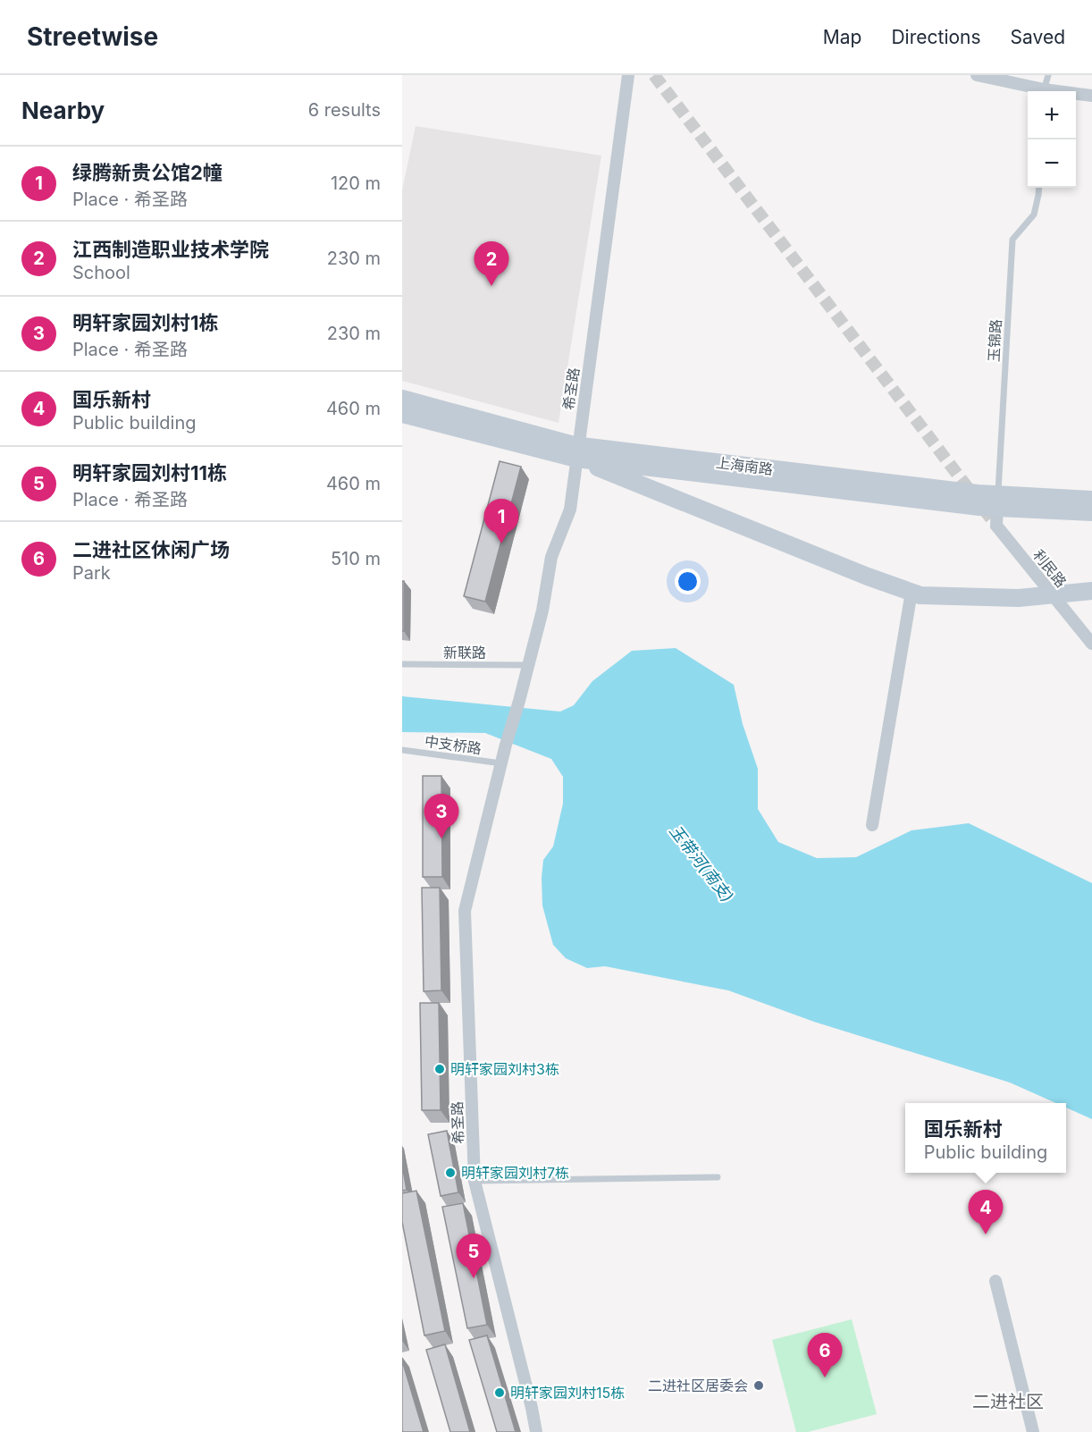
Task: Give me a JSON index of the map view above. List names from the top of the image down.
{
  "streets": {
    "main road": ["上海南路"],
    "street": ["希圣路", "利民路"],
    "lane": ["玉锦路", "新联路", "中支桥路"]
  },
  "crossings": [
    ["玉锦路", "上海南路"],
    ["玉锦路", "利民路"],
    ["希圣路", "上海南路"],
    ["希圣路", "新联路"],
    ["希圣路", "中支桥路"],
    ["上海南路", "利民路"]
  ],
  "districts": ["二进社区"],
  "water": ["玉带河(南支)"],
  "places": [
    "明轩家园刘村3栋",
    "明轩家园刘村7栋",
    "二进社区居委会",
    "明轩家园刘村15栋"
  ],
  "page": {
    "header": "Streetwise",
    "nav": ["Map", "Directions", "Saved"],
    "heading": ["Nearby", "6 results"],
    "map_buttons": ["+", "−"],
    "list": [
      {
        "mark": "1",
        "name": "绿腾新贵公馆2幢",
        "note": "Place · 希圣路",
        "value": "120 m"
      },
      {
        "mark": "2",
        "name": "江西制造职业技术学院",
        "note": "School",
        "value": "230 m"
      },
      {
        "mark": "3",
        "name": "明轩家园刘村1栋",
        "note": "Place · 希圣路",
        "value": "230 m"
      },
      {
        "mark": "4",
        "name": "国乐新村",
        "note": "Public building",
        "value": "460 m"
      },
      {
        "mark": "5",
        "name": "明轩家园刘村11栋",
        "note": "Place · 希圣路",
        "value": "460 m"
      },
      {
        "mark": "6",
        "name": "二进社区休闲广场",
        "note": "Park",
        "value": "510 m"
      }
    ],
    "pins": [
      "2",
      "1",
      "3",
      "4",
      "5",
      "6"
    ],
    "popup": ["国乐新村", "Public building"]
  }
}
